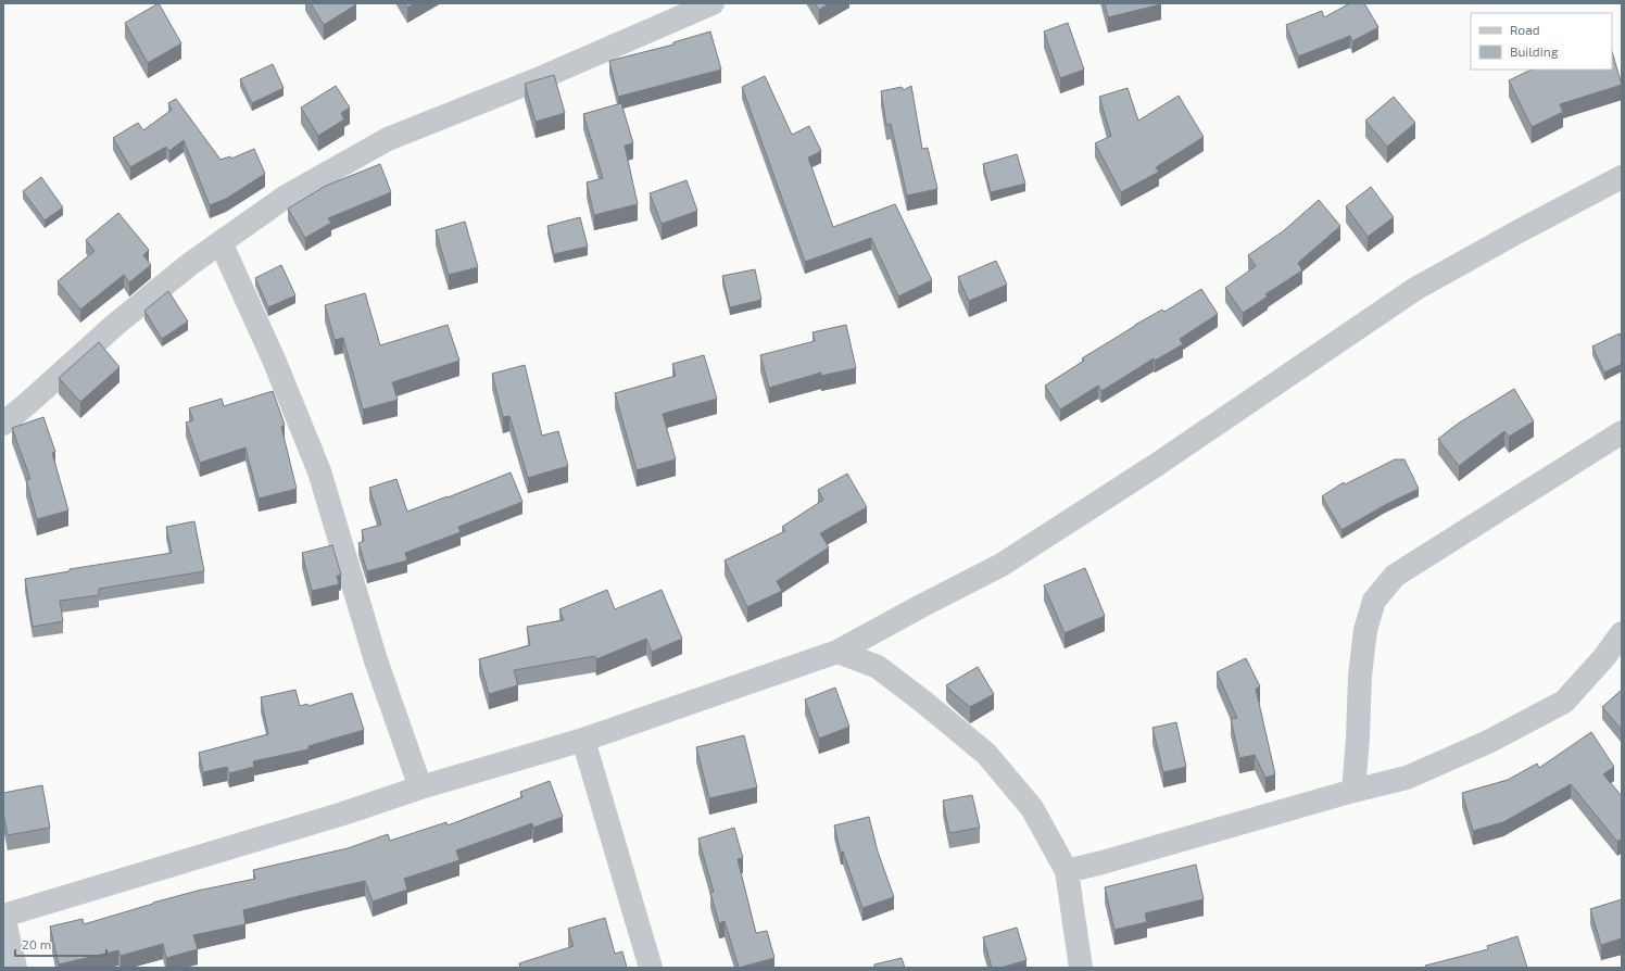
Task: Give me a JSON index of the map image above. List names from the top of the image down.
{
  "legend": ["Road", "Building"],
  "scale_bar": "20 m"
}
